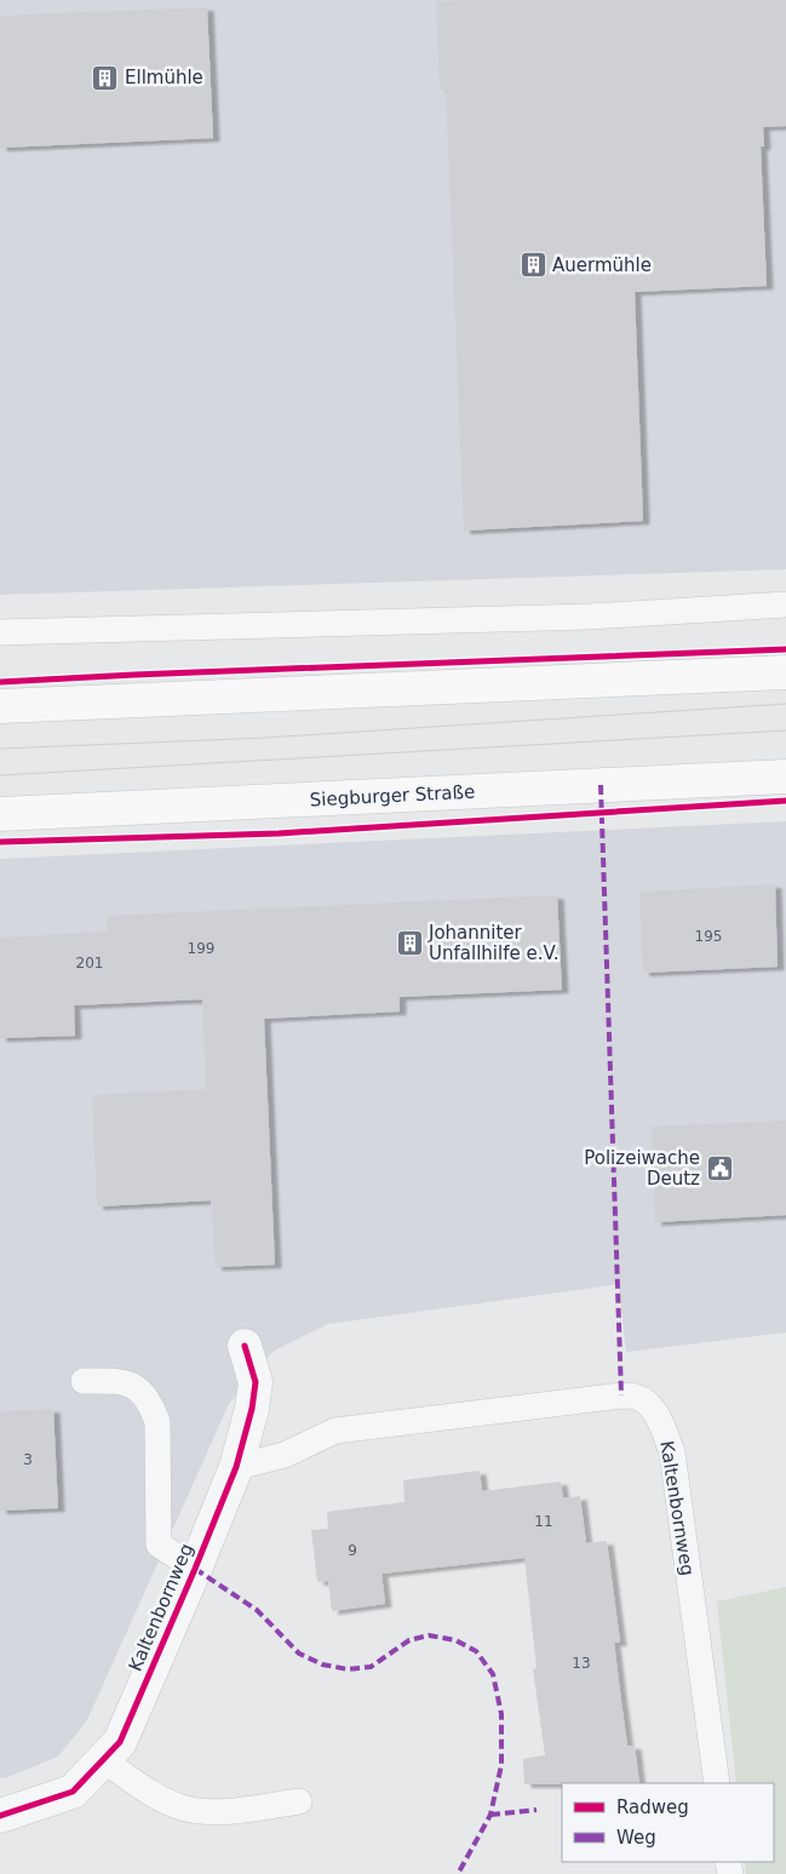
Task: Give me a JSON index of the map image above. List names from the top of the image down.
{
  "streets": {
    "main road": ["Siegburger Straße"],
    "street": ["Kaltenbornweg"]
  },
  "places": {
    "building": ["Ellmühle", "Auermühle", "Johanniter Unfallhilfe e.V."],
    "public building": ["Polizeiwache Deutz"]
  },
  "house_numbers": [
    "195",
    "199",
    "201",
    "3",
    "11",
    "9",
    "13"
  ],
  "legend": ["Radweg", "Weg"]
}
